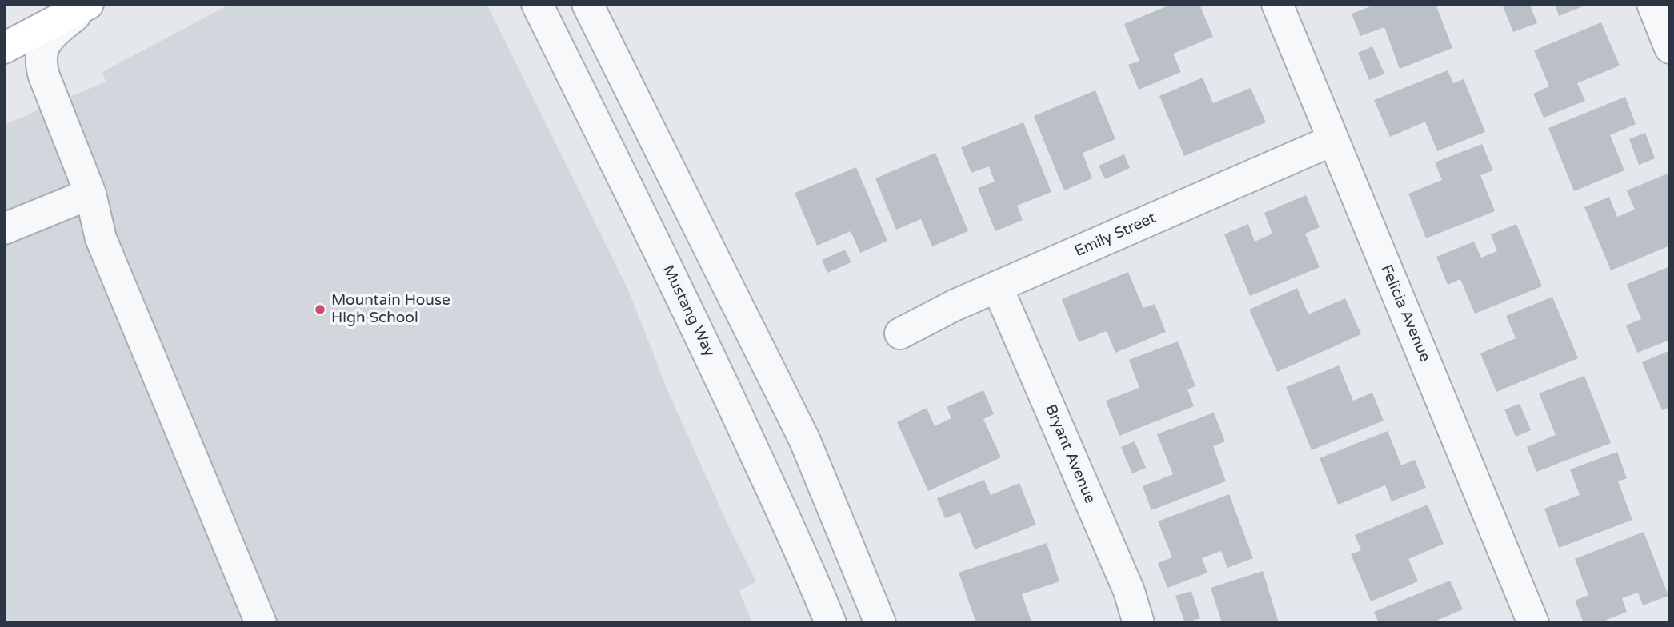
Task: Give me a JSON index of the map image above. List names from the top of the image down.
{
  "streets": {
    "street": [
      "Emily Street",
      "Mustang Way",
      "Felicia Avenue",
      "Bryant Avenue"
    ]
  },
  "crossings": [
    ["Emily Street", "Felicia Avenue"],
    ["Emily Street", "Bryant Avenue"]
  ],
  "places": ["Mountain House High School"]
}
